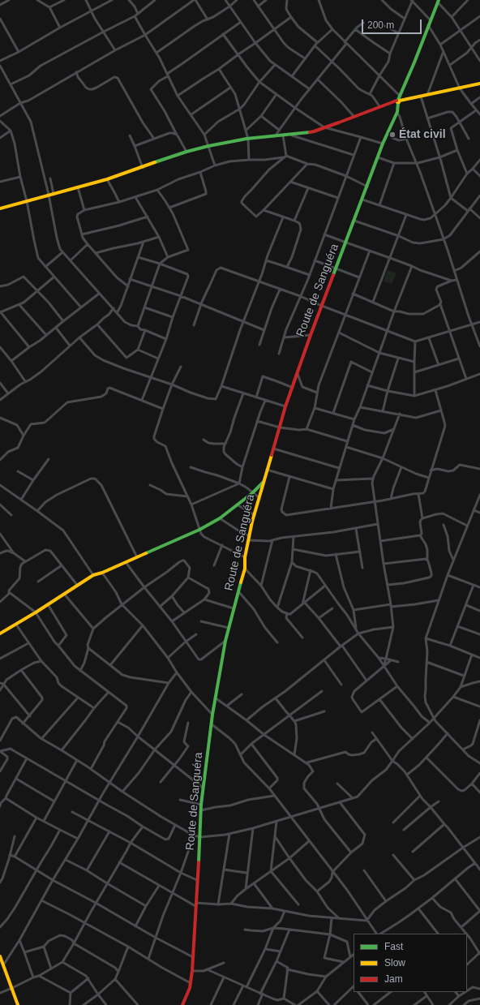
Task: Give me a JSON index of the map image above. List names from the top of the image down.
{
  "streets": {
    "street": ["Route de Sanguéra"]
  },
  "places": ["État civil"],
  "legend": ["Fast", "Slow", "Jam"],
  "scale_bar": "200 m"
}
